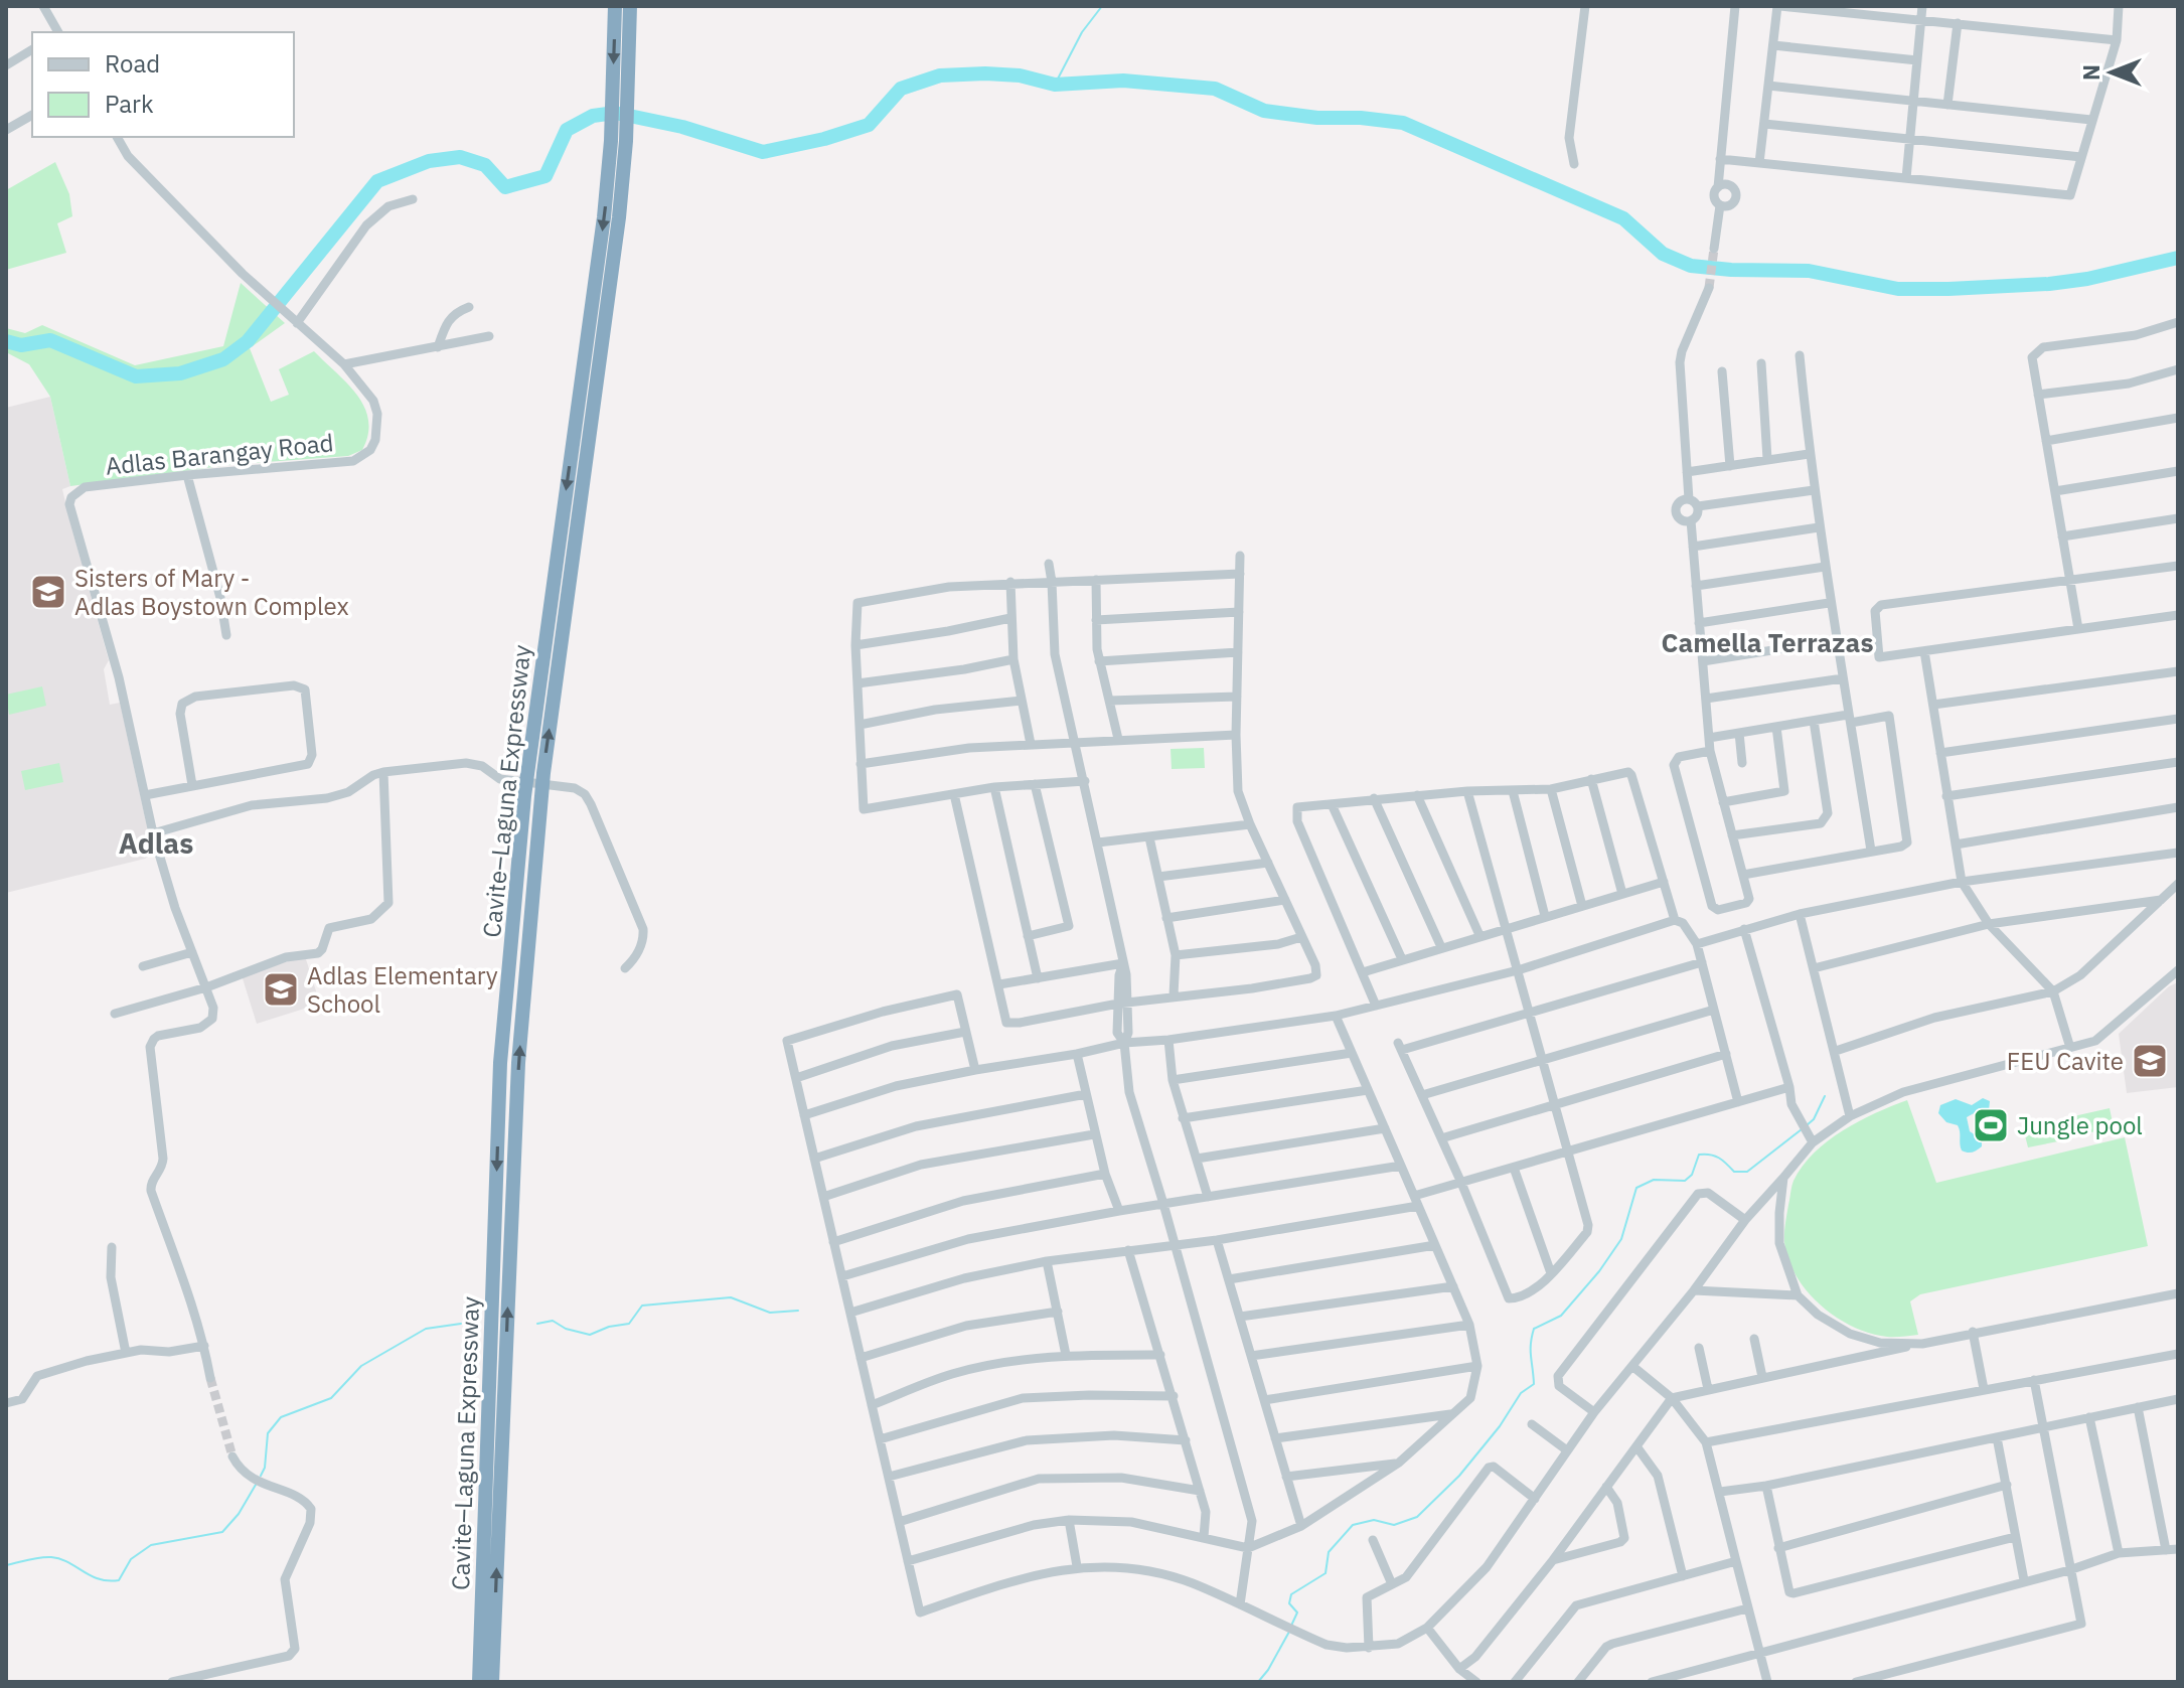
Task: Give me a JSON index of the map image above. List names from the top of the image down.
{
  "streets": {
    "highway": ["Cavite–Laguna Expressway"],
    "street": ["Adlas Barangay Road"]
  },
  "districts": ["Camella Terrazas", "Adlas"],
  "places": {
    "school or university": ["Sisters of Mary - Adlas Boystown Complex", "Adlas Elementary School", "FEU Cavite"],
    "sports": ["Jungle pool"]
  },
  "legend": ["Road", "Park"],
  "north": "left"
}
